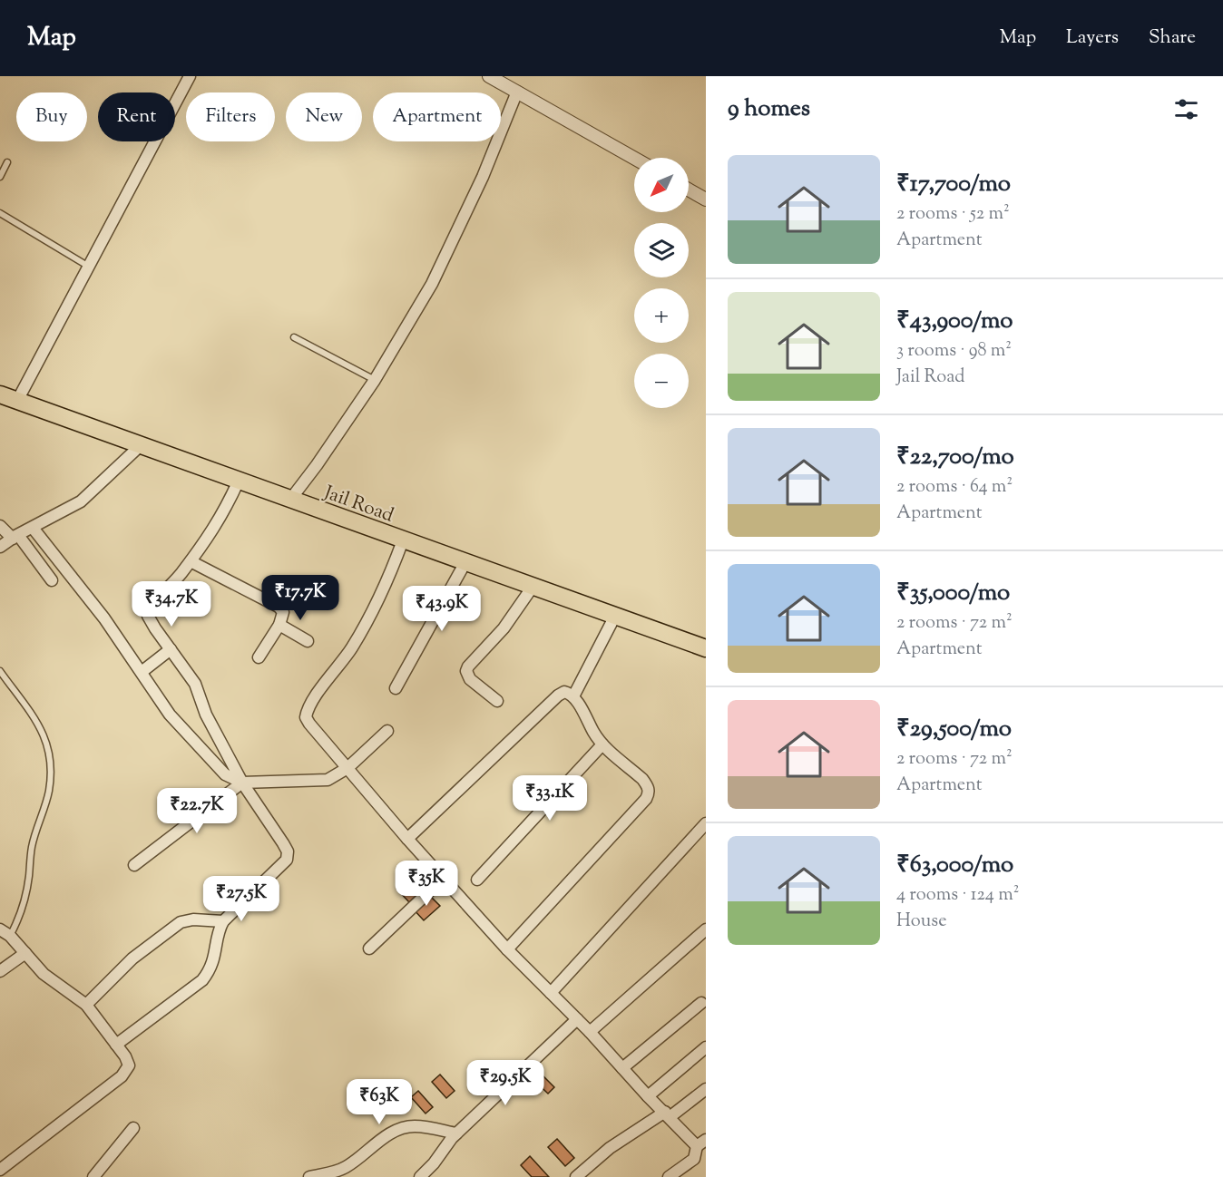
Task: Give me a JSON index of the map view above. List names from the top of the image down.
{
  "streets": {
    "main road": ["Jail Road"]
  },
  "north": "bottom left",
  "page": {
    "header": "Map",
    "nav": ["Map", "Layers", "Share"],
    "heading": "9 homes",
    "chip": [
      "Buy",
      "Rent",
      "Filters",
      "New",
      "Apartment"
    ],
    "list": [
      {
        "name": "₹17,700/mo",
        "note": "2 rooms · 52 m² · Apartment"
      },
      {
        "name": "₹43,900/mo",
        "note": "3 rooms · 98 m² · Jail Road"
      },
      {
        "name": "₹22,700/mo",
        "note": "2 rooms · 64 m² · Apartment"
      },
      {
        "name": "₹35,000/mo",
        "note": "2 rooms · 72 m² · Apartment"
      },
      {
        "name": "₹29,500/mo",
        "note": "2 rooms · 72 m² · Apartment"
      },
      {
        "name": "₹63,000/mo",
        "note": "4 rooms · 124 m² · House"
      }
    ],
    "map_buttons": ["+", "−"],
    "price": [
      "₹17.7K",
      "₹34.7K",
      "₹43.9K",
      "₹33.1K",
      "₹22.7K",
      "₹35K",
      "₹27.5K",
      "₹29.5K",
      "₹63K"
    ]
  }
}
